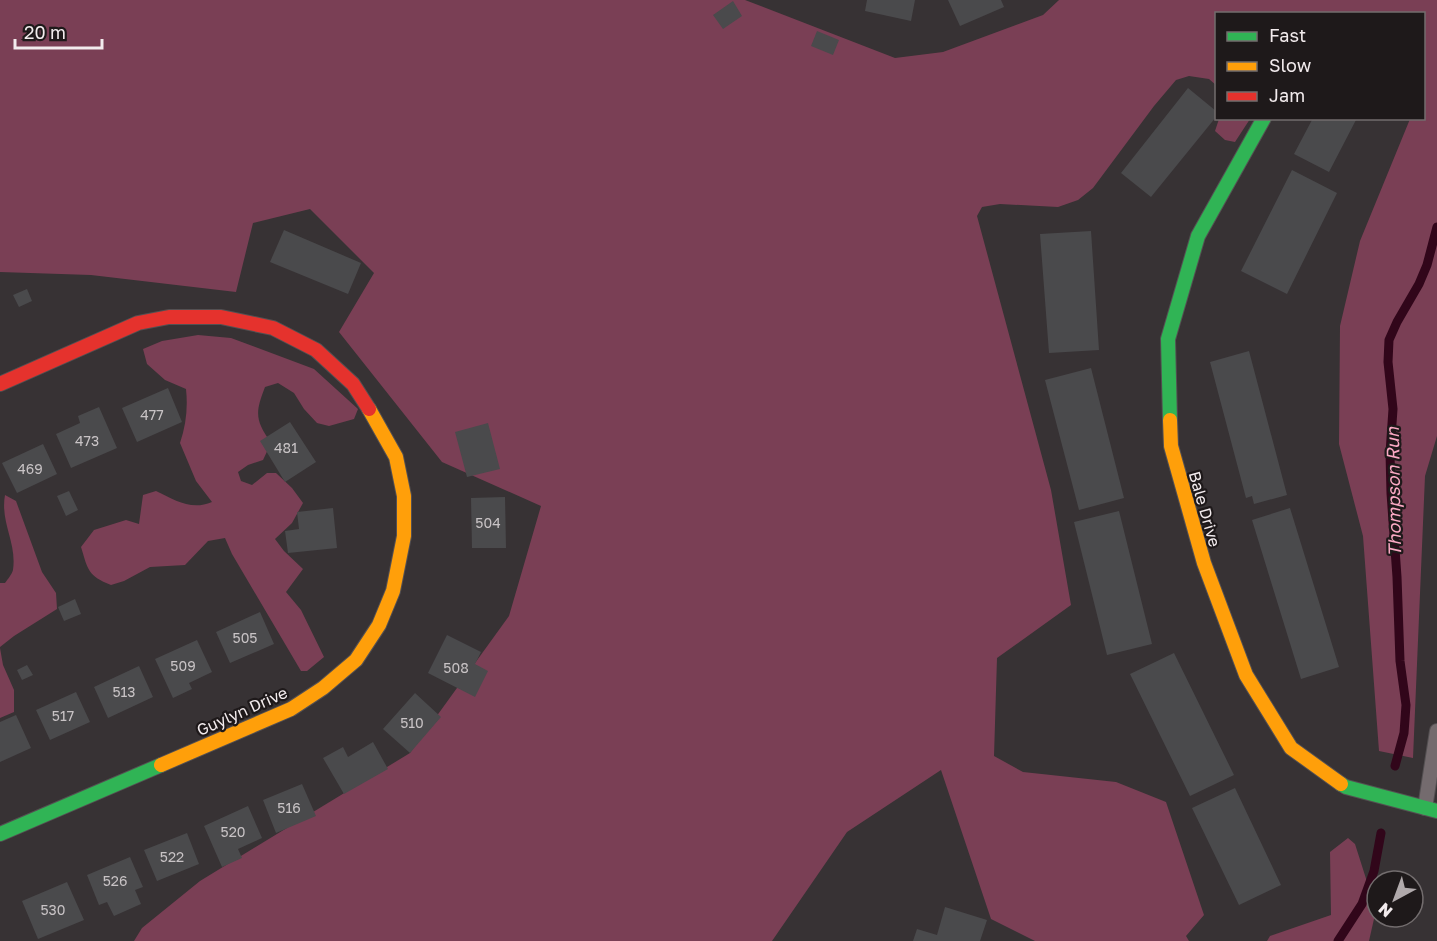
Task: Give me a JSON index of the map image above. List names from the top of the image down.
{
  "streets": {
    "street": ["Bale Drive", "Guylyn Drive"]
  },
  "water": ["Thompson Run"],
  "house_numbers": [
    "477",
    "473",
    "481",
    "469",
    "504",
    "505",
    "509",
    "508",
    "513",
    "517",
    "510",
    "516",
    "520",
    "522",
    "526",
    "530"
  ],
  "legend": ["Fast", "Slow", "Jam"],
  "scale_bar": "20 m",
  "north": "bottom left"
}
